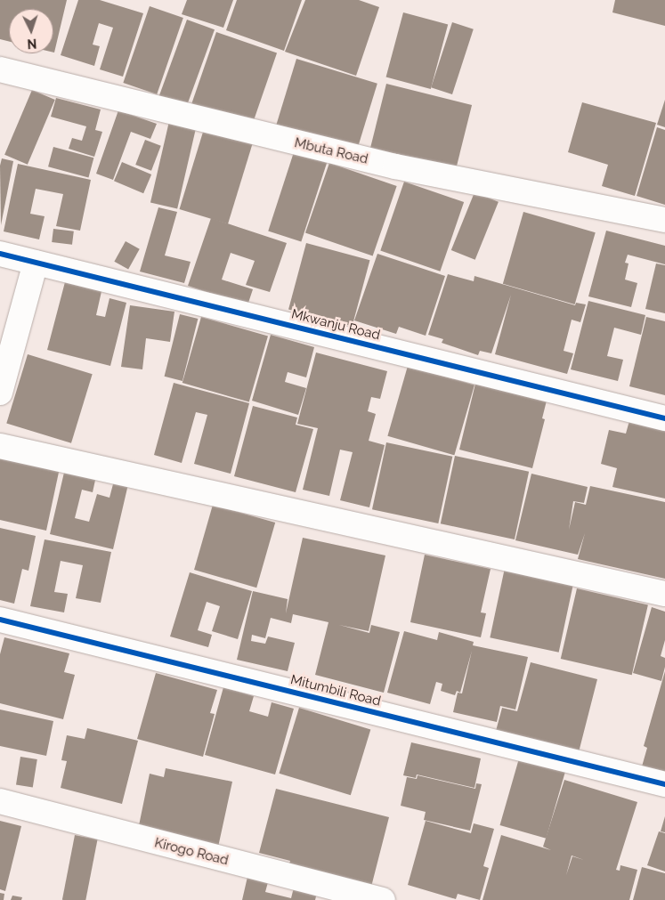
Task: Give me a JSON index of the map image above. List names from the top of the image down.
{
  "streets": {
    "street": [
      "Mbuta Road",
      "Mkwanju Road",
      "Mitumbili Road",
      "Kirogo Road"
    ]
  },
  "north": "bottom"
}
